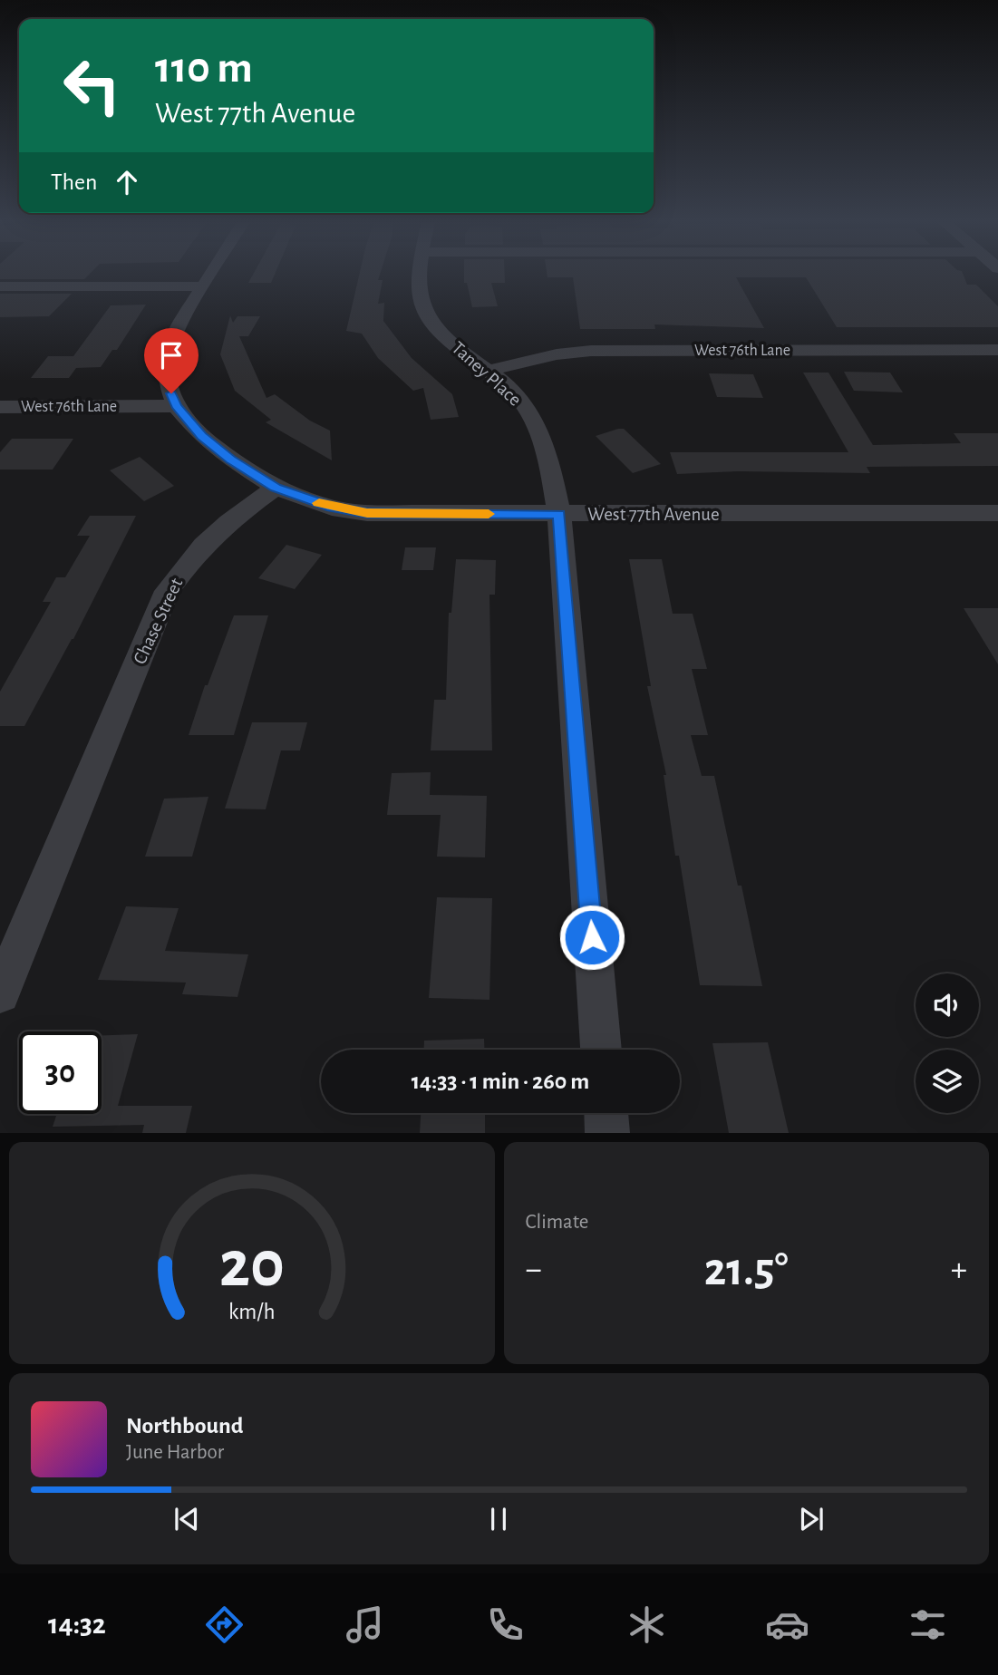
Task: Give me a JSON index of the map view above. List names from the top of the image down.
{
  "streets": {
    "street": [
      "West 76th Lane",
      "Taney Place",
      "West 77th Avenue",
      "Chase Street"
    ]
  },
  "crossings": [
    ["West 76th Lane", "Taney Place"],
    ["Taney Place", "West 77th Avenue"],
    ["West 77th Avenue", "Chase Street"]
  ],
  "page": {
    "turn": ["110 m", "West 77th Avenue"],
    "then": "Then",
    "limit": "30",
    "trip": "14:33 · 1 min · 260 m",
    "tile": "Climate",
    "heat": ["−", "21.5°", "+"],
    "song": ["Northbound", "June Harbor"],
    "tabs": "14:32",
    "gauge": ["20", "km/h"]
  }
}
